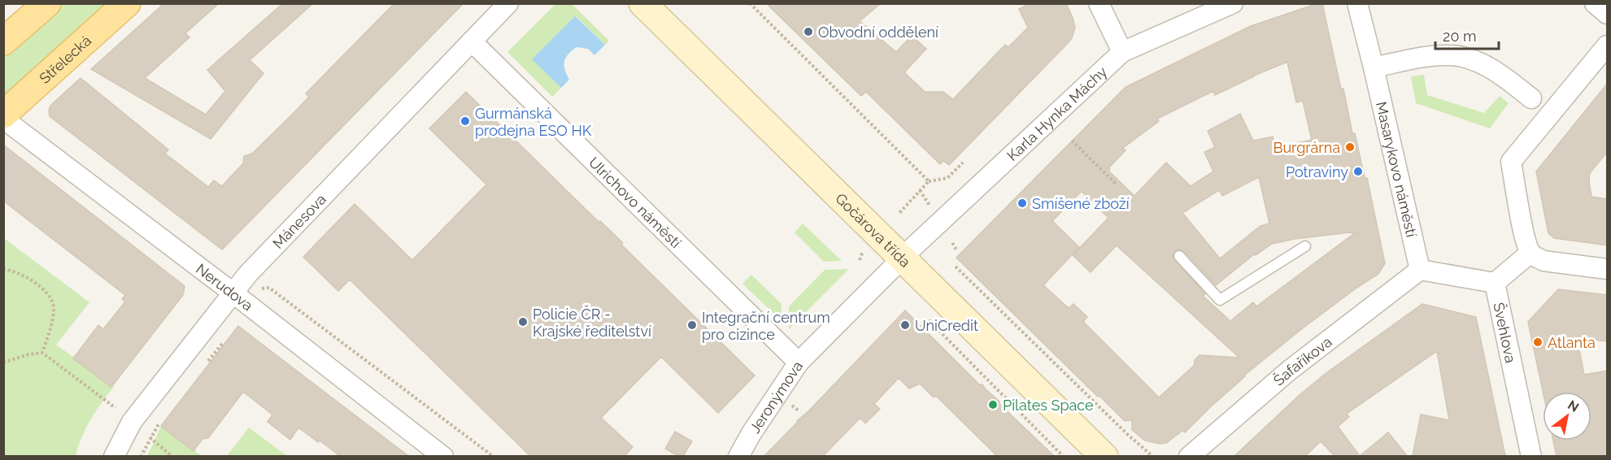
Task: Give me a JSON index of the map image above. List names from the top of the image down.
{
  "streets": {
    "main road": ["Střelecká"],
    "street": [
      "Karla Hynka Máchy",
      "Masarykovo náměstí",
      "Ulrichovo náměstí",
      "Mánesova",
      "Gočárova třída",
      "Nerudova",
      "Švehlova",
      "Šafaříkova",
      "Jeronýmova"
    ]
  },
  "crossings": [
    ["Karla Hynka Máchy", "Gočárova třída"],
    ["Karla Hynka Máchy", "Jeronýmova"],
    ["Masarykovo náměstí", "Švehlova"],
    ["Masarykovo náměstí", "Šafaříkova"],
    ["Ulrichovo náměstí", "Mánesova"],
    ["Ulrichovo náměstí", "Jeronýmova"],
    ["Mánesova", "Nerudova"],
    ["Gočárova třída", "Jeronýmova"],
    ["Švehlova", "Šafaříkova"]
  ],
  "places": [
    "Obvodní oddělení",
    "Gurmánská prodejna ESO HK",
    "Burgrárna",
    "Potraviny",
    "Smíšené zboží",
    "Policie ČR - Krajské ředitelství",
    "Integrační centrum pro cizince",
    "UniCredit",
    "Atlanta",
    "Pilates Space"
  ],
  "scale_bar": "20 m",
  "north": "top right"
}
